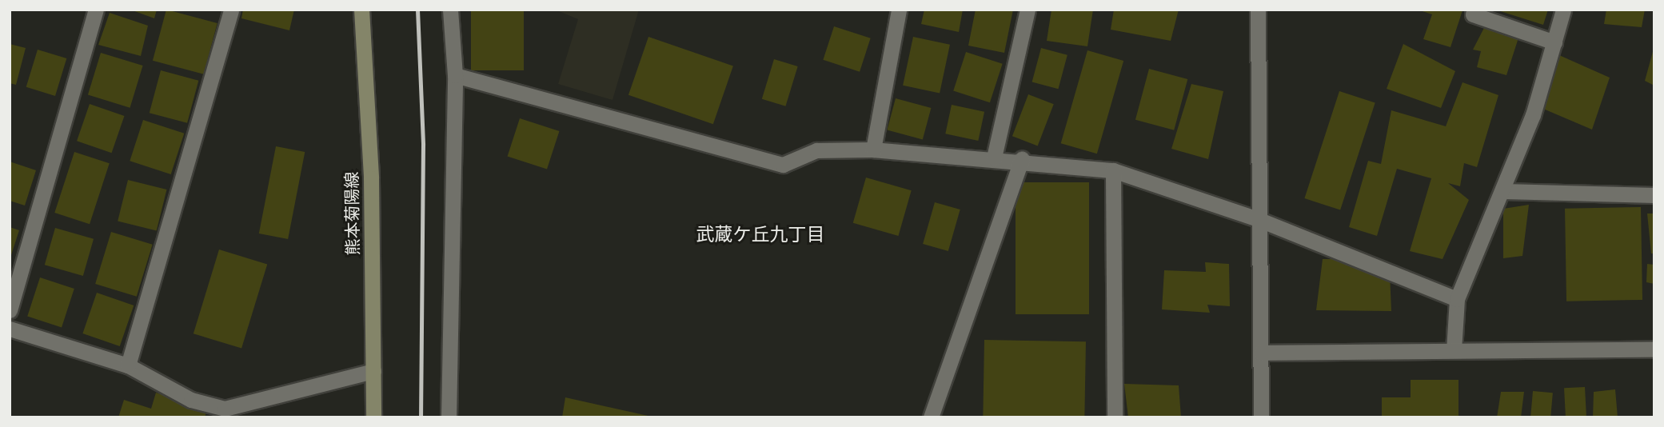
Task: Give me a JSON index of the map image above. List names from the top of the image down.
{
  "streets": {
    "main road": ["熊本菊陽線"]
  },
  "districts": ["武蔵ケ丘九丁目"]
}
